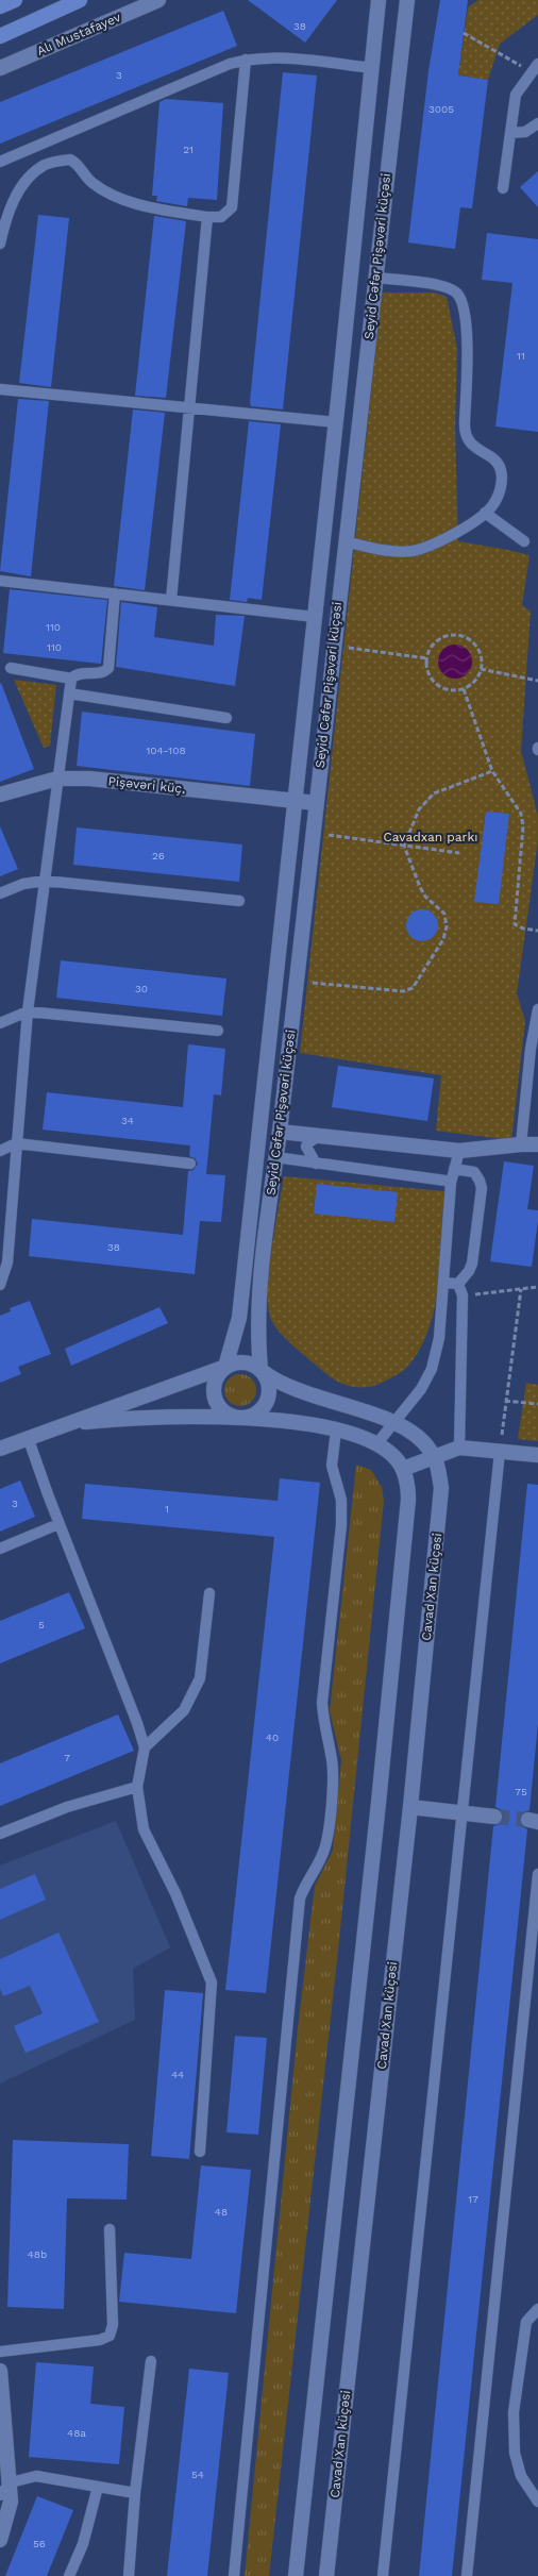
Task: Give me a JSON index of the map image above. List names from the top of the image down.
{
  "streets": {
    "street": [
      "Alı Mustafayev",
      "Seyid Cəfər Pişəvəri küçəsi",
      "Pişəvəri küç.",
      "Cavad Xan küçəsi"
    ]
  },
  "crossings": [
    ["Seyid Cəfər Pişəvəri küçəsi", "Pişəvəri küç."]
  ],
  "parks": ["Cavadxan parkı"],
  "house_numbers": [
    "38",
    "3",
    "3005",
    "21",
    "11",
    "110",
    "110",
    "104-108",
    "26",
    "30",
    "34",
    "38",
    "3",
    "1",
    "5",
    "40",
    "7",
    "75",
    "44",
    "17",
    "48",
    "48b",
    "48a",
    "54",
    "56"
  ]
}
